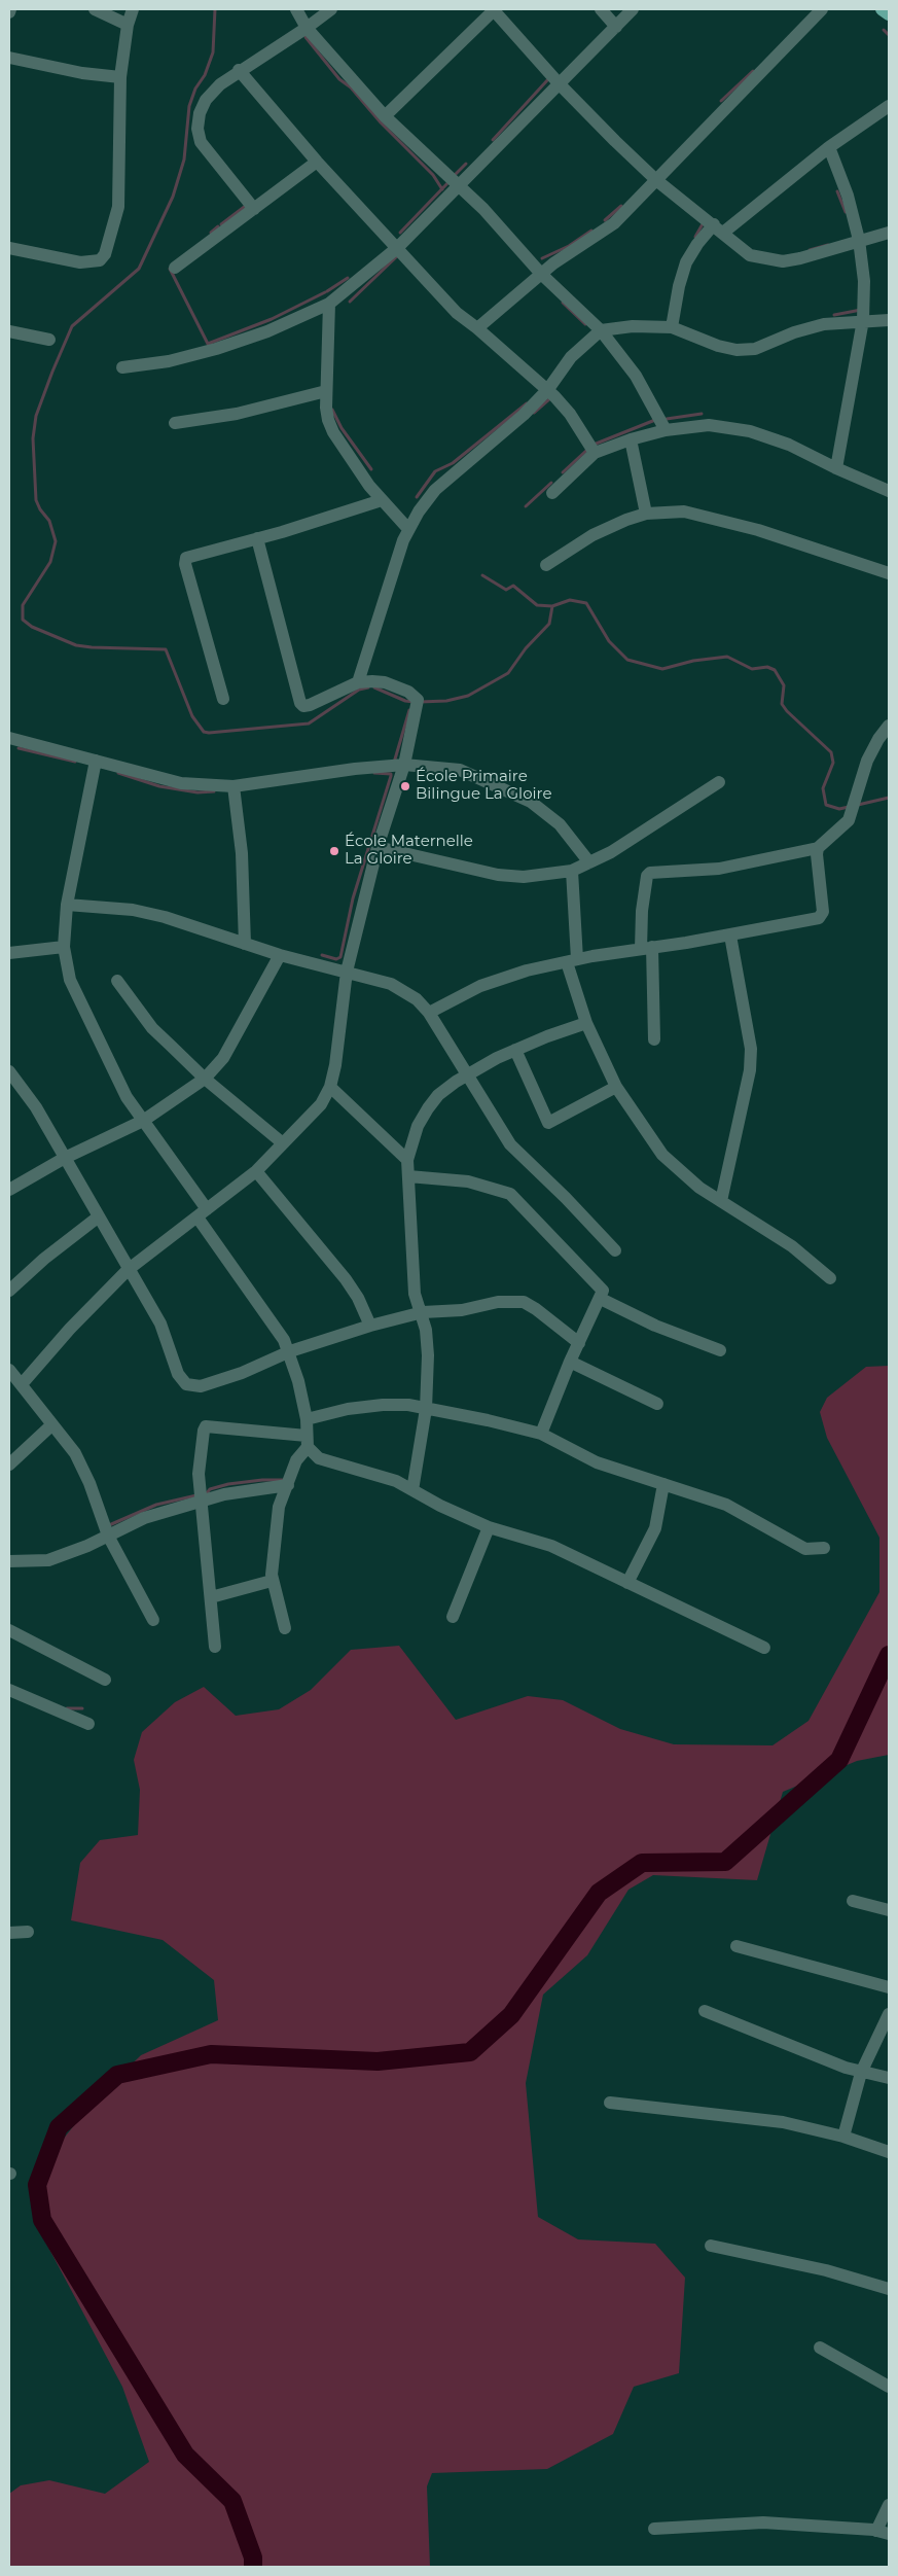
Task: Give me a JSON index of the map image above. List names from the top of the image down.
{
  "places": ["École Primaire Bilingue La Gloire", "École Maternelle La Gloire"]
}
